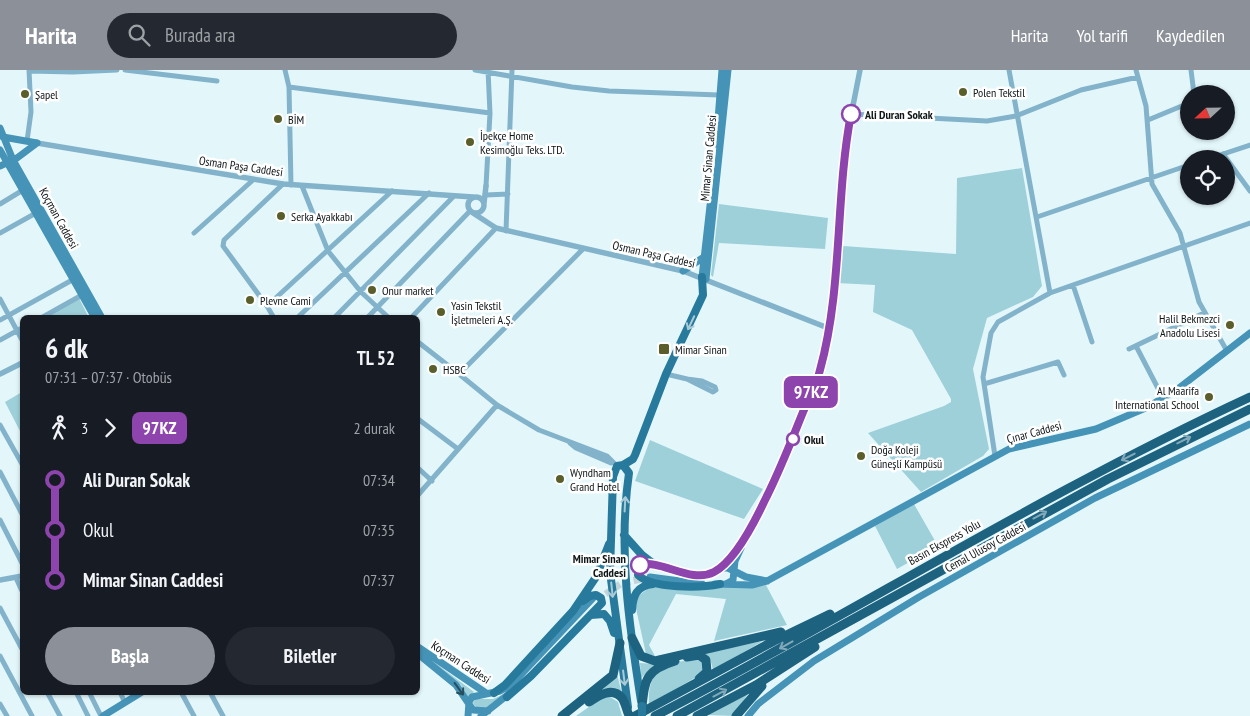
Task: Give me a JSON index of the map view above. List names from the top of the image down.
{
  "streets": {
    "highway": ["Basın Ekspress Yolu"],
    "main road": [
      "Mimar Sinan Caddesi",
      "Osman Paşa Caddesi",
      "Koçman Caddesi",
      "Çınar Caddesi",
      "Cemal Ulusoy Caddesi"
    ]
  },
  "crossings": [
    ["Mimar Sinan Caddesi", "Osman Paşa Caddesi"],
    ["Osman Paşa Caddesi", "Koçman Caddesi"]
  ],
  "places": {
    "other": [
      "Polen Tekstil",
      "Şapel",
      "Ali Duran Sokak",
      "BİM",
      "İpekçe Home Kesimoğlu Teks. LTD.",
      "Serka Ayakkabı",
      "Onur market",
      "Plevne Cami",
      "Yasin Tekstil İşletmeleri A.Ş.",
      "Halil Bekmezci Anadolu Lisesi",
      "HSBC",
      "Al Maarifa International School",
      "Okul",
      "Doğa Koleji Güneşli Kampüsü",
      "Wyndham Grand Hotel",
      "Mimar Sinan Caddesi"
    ],
    "transit": ["Mimar Sinan"]
  },
  "lines": ["bus line 97KZ"],
  "north": "left",
  "page": {
    "header": "Harita",
    "search": "Burada ara",
    "nav": ["Harita", "Yol tarifi", "Kaydedilen"],
    "on_map": "97KZ",
    "heading": ["6 dk", "07:31 – 07:37 · Otobüs", "TL 52"],
    "legs": ["3", "97KZ", "2 durak"],
    "list": [
      {
        "name": "Ali Duran Sokak",
        "value": "07:34"
      },
      {
        "name": "Okul",
        "value": "07:35"
      },
      {
        "name": "Mimar Sinan Caddesi",
        "value": "07:37"
      }
    ],
    "buttons": ["Başla", "Biletler"]
  }
}
